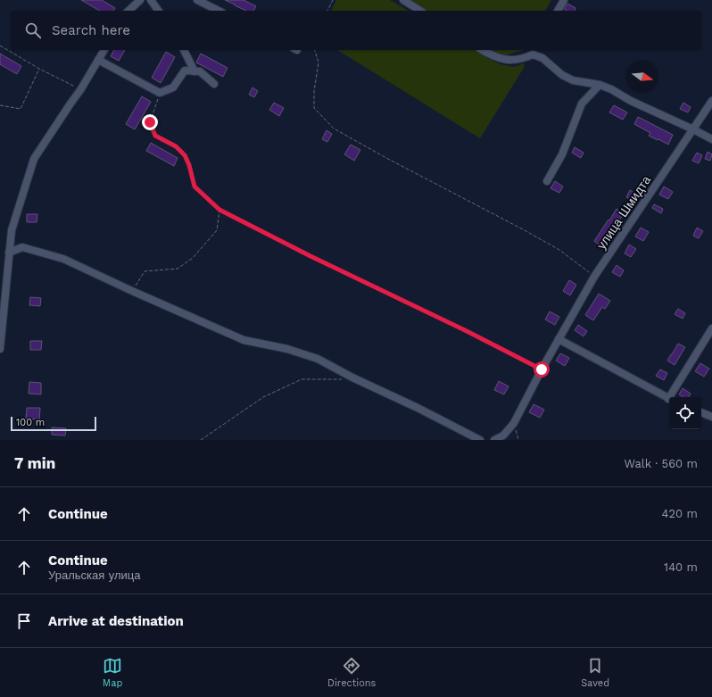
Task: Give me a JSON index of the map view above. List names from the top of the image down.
{
  "streets": {
    "street": ["улица Шмидта"]
  },
  "scale_bar": "100 m",
  "north": "right",
  "page": {
    "search": "Search here",
    "scale": "100 m",
    "heading": ["7 min", "Walk · 560 m"],
    "list": [
      ["Continue", "420 m"],
      ["Continue", "Уральская улица", "140 m"],
      "Arrive at destination"
    ],
    "nav": ["Map", "Directions", "Saved"]
  }
}
